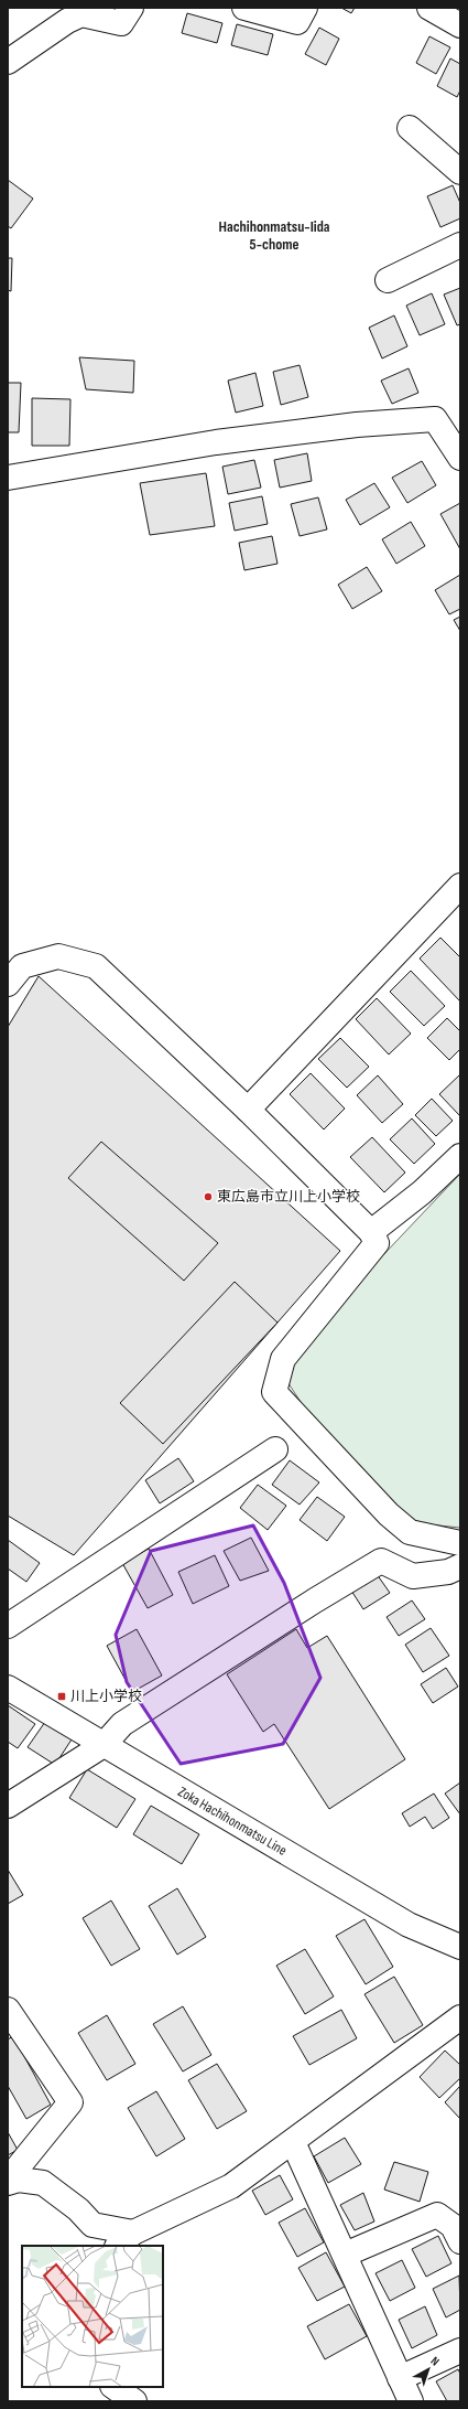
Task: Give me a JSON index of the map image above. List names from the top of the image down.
{
  "streets": {
    "street": ["Zoka Hachihonmatsu Line"]
  },
  "districts": ["Hachihonmatsu-Iida 5-chome"],
  "places": {
    "other": ["東広島市立川上小学校"],
    "transit": ["川上小学校"]
  },
  "north": "top right"
}
